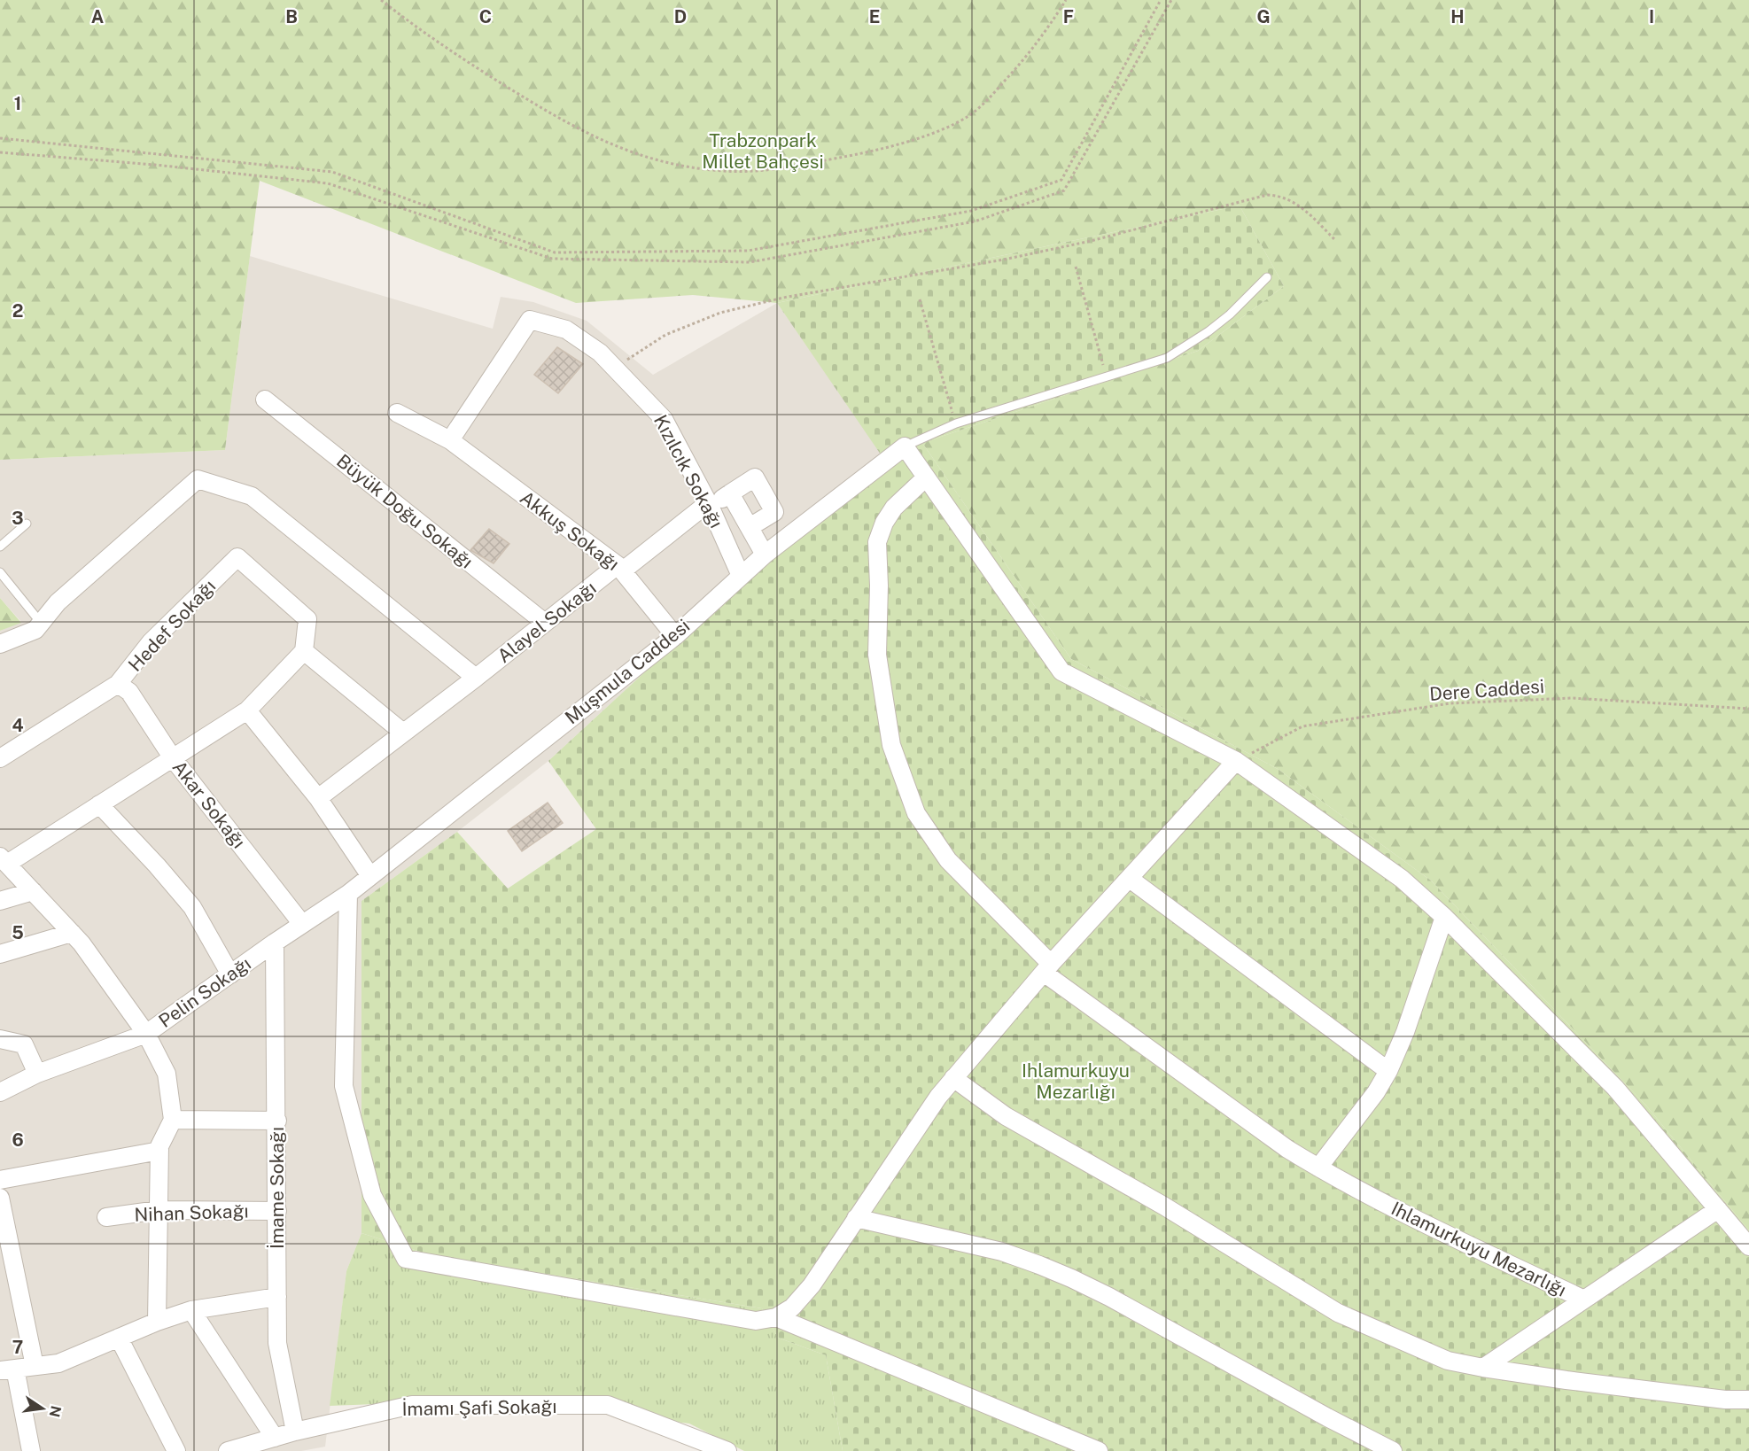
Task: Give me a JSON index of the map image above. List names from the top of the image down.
{
  "streets": {
    "street": [
      "Kızılcık Sokağı",
      "Büyük Doğu Sokağı",
      "Akkuş Sokağı",
      "Alayel Sokağı",
      "Hedef Sokağı",
      "Muşmula Caddesi",
      "Akar Sokağı",
      "Pelin Sokağı",
      "İmame Sokağı",
      "Nihan Sokağı",
      "Ihlamurkuyu Mezarlığı",
      "İmamı Şafi Sokağı"
    ],
    "path": ["Dere Caddesi"]
  },
  "crossings": [
    ["Kızılcık Sokağı", "Akkuş Sokağı"],
    ["Kızılcık Sokağı", "Alayel Sokağı"],
    ["Kızılcık Sokağı", "Muşmula Caddesi"],
    ["Büyük Doğu Sokağı", "Alayel Sokağı"],
    ["Akkuş Sokağı", "Alayel Sokağı"],
    ["Akkuş Sokağı", "Muşmula Caddesi"],
    ["Hedef Sokağı", "Akar Sokağı"],
    ["Muşmula Caddesi", "Pelin Sokağı"],
    ["Akar Sokağı", "Pelin Sokağı"],
    ["Pelin Sokağı", "İmame Sokağı"],
    ["İmame Sokağı", "Nihan Sokağı"],
    ["İmame Sokağı", "İmamı Şafi Sokağı"]
  ],
  "parks": ["Trabzonpark Millet Bahçesi", "Ihlamurkuyu Mezarlığı"],
  "north": "right",
  "grid": {
    "columns": [
      "A",
      "B",
      "C",
      "D",
      "E",
      "F",
      "G",
      "H",
      "I"
    ],
    "rows": [
      "1",
      "2",
      "3",
      "4",
      "5",
      "6",
      "7"
    ]
  }
}
